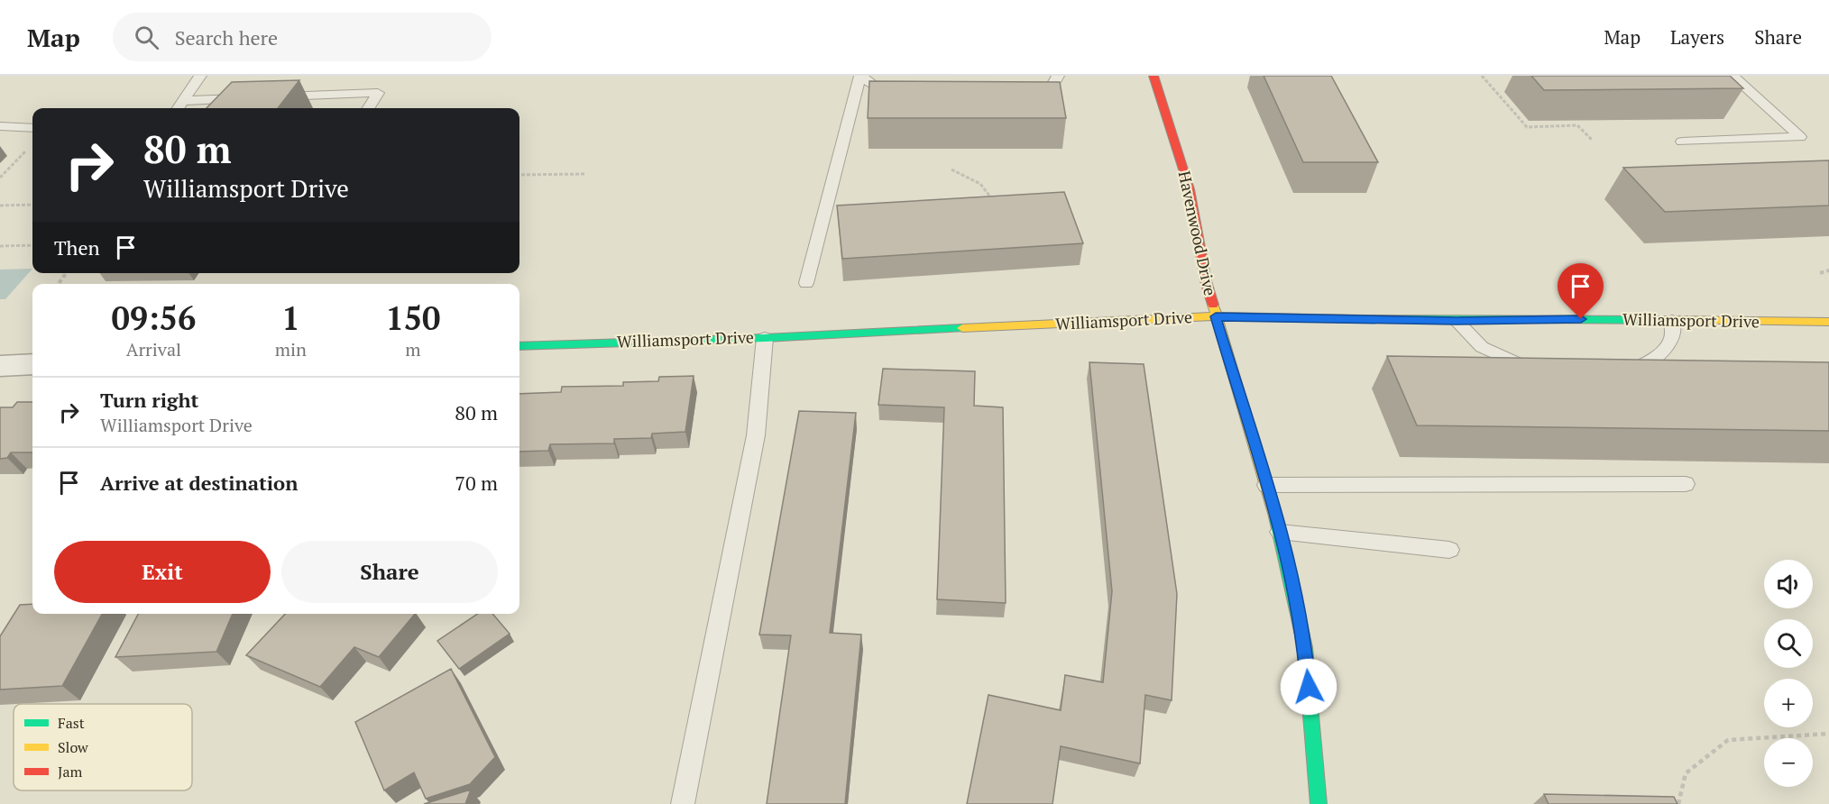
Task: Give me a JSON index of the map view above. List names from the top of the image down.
{
  "streets": {
    "street": ["Havenwood Drive", "Williamsport Drive"]
  },
  "crossings": [
    ["Havenwood Drive", "Williamsport Drive"]
  ],
  "legend": ["Fast", "Slow", "Jam"],
  "page": {
    "header": "Map",
    "search": "Search here",
    "nav": ["Map", "Layers", "Share"],
    "turn": ["80 m", "Williamsport Drive"],
    "then": "Then",
    "eta": [
      "09:56",
      "Arrival",
      "1",
      "min",
      "150",
      "m"
    ],
    "list": [
      {
        "name": "Turn right",
        "note": "Williamsport Drive",
        "value": "80 m"
      },
      {
        "name": "Arrive at destination",
        "value": "70 m"
      }
    ],
    "buttons": ["Exit", "Share"],
    "map_buttons": ["+", "−"]
  }
}
